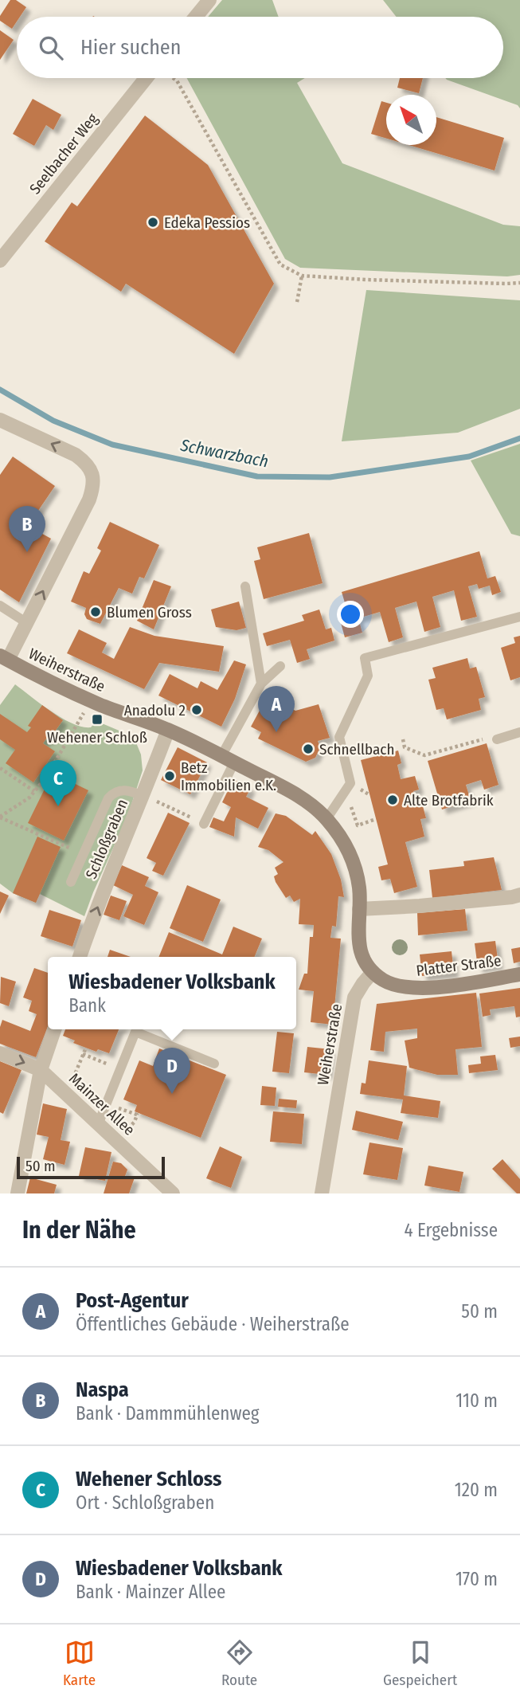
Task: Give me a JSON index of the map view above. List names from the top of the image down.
{
  "streets": {
    "main road": ["Weiherstraße", "Platter Straße"],
    "street": ["Seelbacher Weg", "Schloßgraben", "Mainzer Allee"]
  },
  "crossings": [
    ["Weiherstraße", "Schloßgraben"],
    ["Weiherstraße", "Platter Straße"]
  ],
  "one_way": ["Schloßgraben"],
  "water": ["Schwarzbach"],
  "places": {
    "other": [
      "Edeka Pessios",
      "Blumen Gross",
      "Anadolu 2",
      "Schnellbach",
      "Betz Immobilien e.K.",
      "Alte Brotfabrik"
    ],
    "transit": ["Wehener Schloß"]
  },
  "scale_bar": "50 m",
  "north": "top left",
  "page": {
    "search": "Hier suchen",
    "pins": [
      "B",
      "A",
      "C",
      "D"
    ],
    "popup": ["Wiesbadener Volksbank", "Bank"],
    "scale": "50 m",
    "heading": ["In der Nähe", "4 Ergebnisse"],
    "list": [
      {
        "mark": "A",
        "name": "Post-Agentur",
        "note": "Öffentliches Gebäude · Weiherstraße",
        "value": "50 m"
      },
      {
        "mark": "B",
        "name": "Naspa",
        "note": "Bank · Dammmühlenweg",
        "value": "110 m"
      },
      {
        "mark": "C",
        "name": "Wehener Schloss",
        "note": "Ort · Schloßgraben",
        "value": "120 m"
      },
      {
        "mark": "D",
        "name": "Wiesbadener Volksbank",
        "note": "Bank · Mainzer Allee",
        "value": "170 m"
      }
    ],
    "nav": ["Karte", "Route", "Gespeichert"]
  }
}
